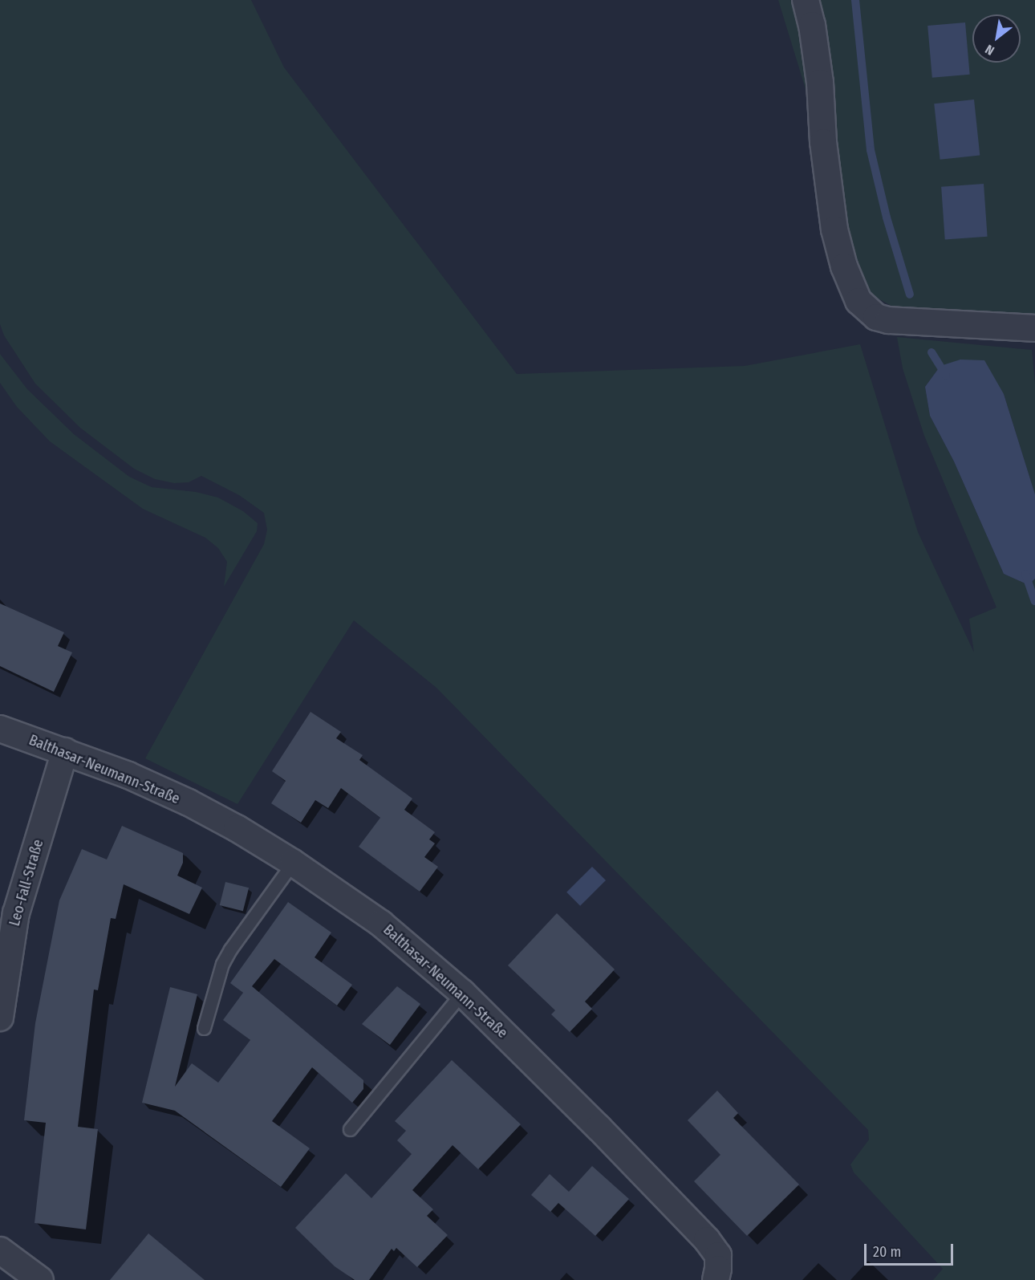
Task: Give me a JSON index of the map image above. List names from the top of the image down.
{
  "streets": {
    "street": ["Balthasar-Neumann-Straße", "Leo-Fall-Straße"]
  },
  "crossings": [
    ["Balthasar-Neumann-Straße", "Leo-Fall-Straße"]
  ],
  "scale_bar": "20 m",
  "north": "bottom left"
}
